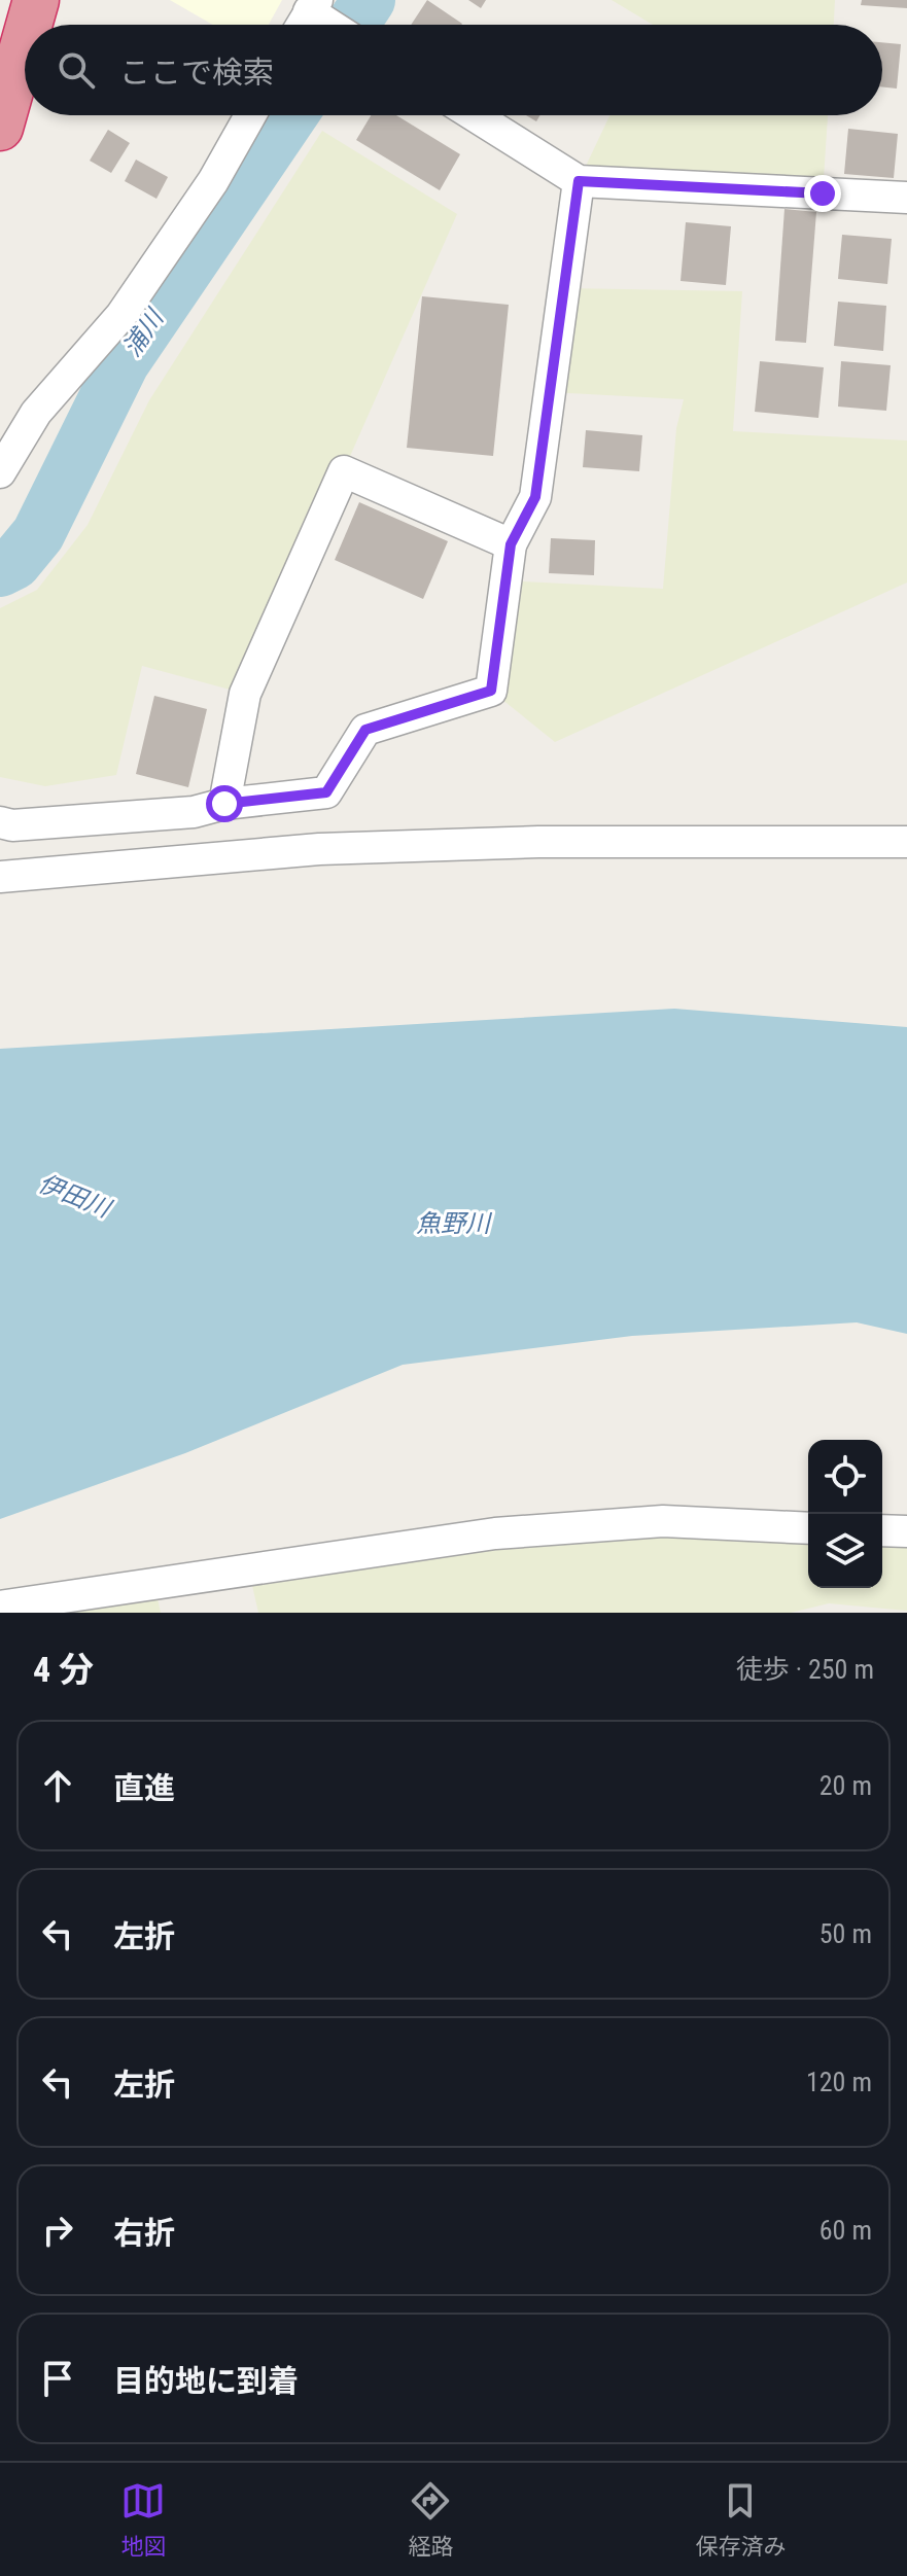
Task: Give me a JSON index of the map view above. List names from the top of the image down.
{
  "water": ["浦川", "伊田川", "魚野川"],
  "page": {
    "search": "ここで検索",
    "heading": ["4 分", "徒歩 · 250 m"],
    "list": [
      ["直進", "20 m"],
      ["左折", "50 m"],
      ["左折", "120 m"],
      ["右折", "60 m"],
      "目的地に到着"
    ],
    "nav": ["地図", "経路", "保存済み"]
  }
}
